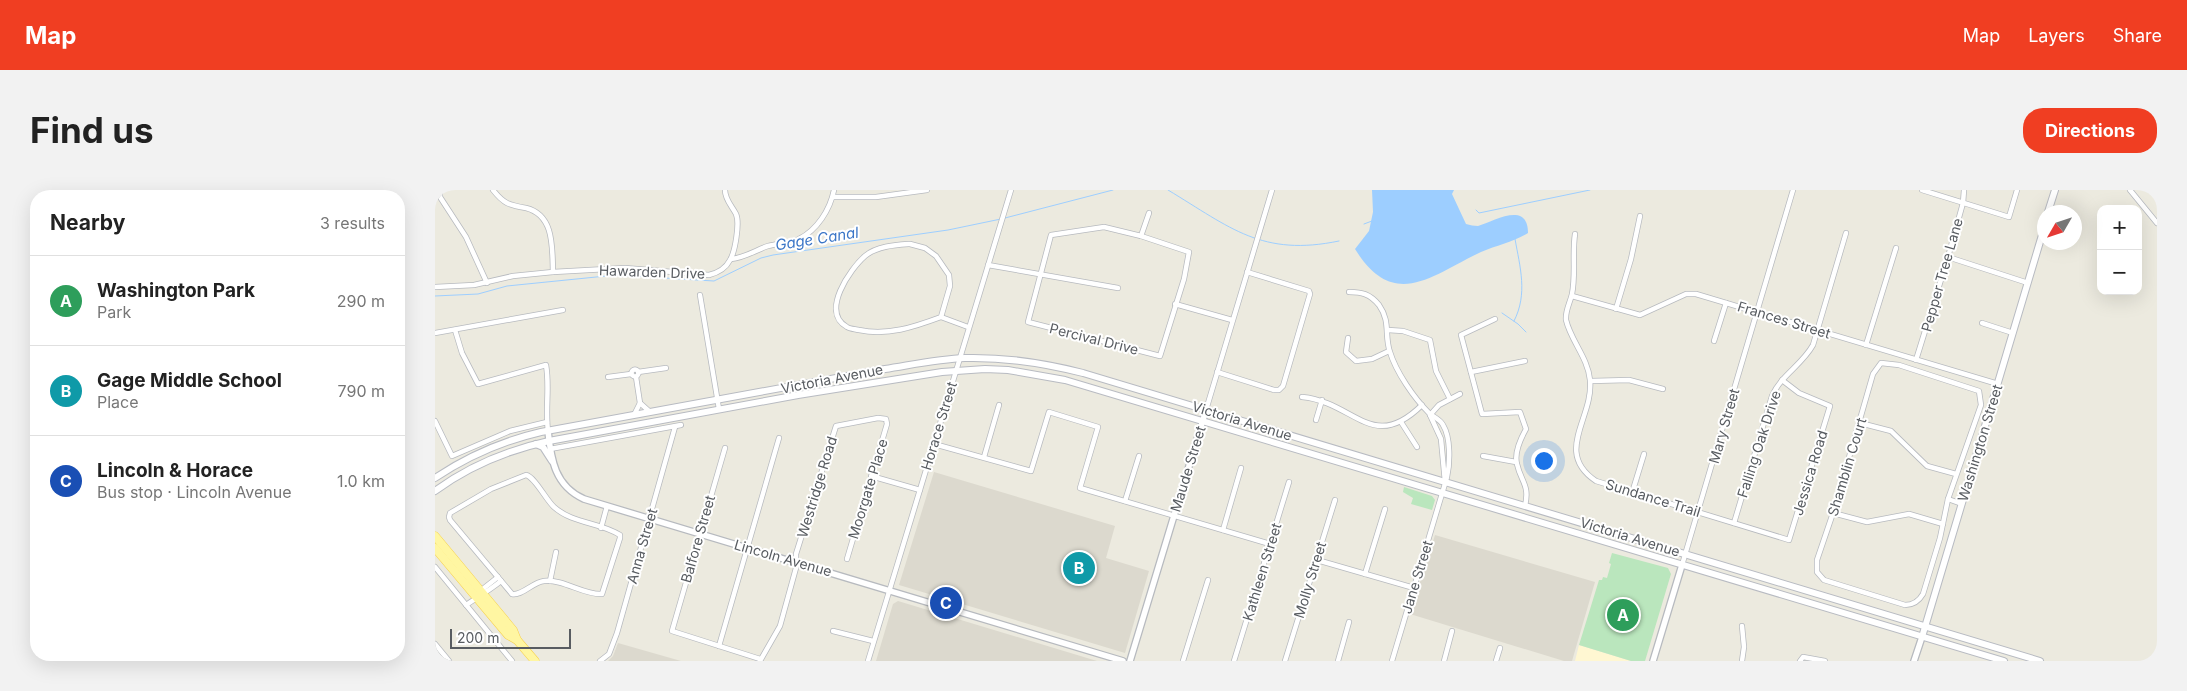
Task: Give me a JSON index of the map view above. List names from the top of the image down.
{
  "streets": {
    "main road": ["Victoria Avenue", "Washington Street"],
    "street": [
      "Hawarden Drive",
      "Pepper Tree Lane",
      "Frances Street",
      "Percival Drive",
      "Horace Street",
      "Mary Street",
      "Falling Oak Drive",
      "Shamblin Court",
      "Maude Street",
      "Jessica Road",
      "Westridge Road",
      "Moorgate Place",
      "Sundance Trail",
      "Balfore Street",
      "Anna Street",
      "Lincoln Avenue",
      "Kathleen Street",
      "Jane Street",
      "Molly Street"
    ]
  },
  "crossings": [
    ["Pepper Tree Lane", "Frances Street"],
    ["Frances Street", "Mary Street"],
    ["Frances Street", "Washington Street"],
    ["Frances Street", "Falling Oak Drive"],
    ["Frances Street", "Sundance Trail"],
    ["Victoria Avenue", "Horace Street"],
    ["Victoria Avenue", "Mary Street"],
    ["Victoria Avenue", "Washington Street"],
    ["Victoria Avenue", "Maude Street"],
    ["Victoria Avenue", "Lincoln Avenue"],
    ["Victoria Avenue", "Jane Street"],
    ["Horace Street", "Lincoln Avenue"],
    ["Mary Street", "Sundance Trail"],
    ["Falling Oak Drive", "Jessica Road"],
    ["Falling Oak Drive", "Sundance Trail"],
    ["Jessica Road", "Sundance Trail"],
    ["Westridge Road", "Moorgate Place"],
    ["Westridge Road", "Lincoln Avenue"],
    ["Balfore Street", "Lincoln Avenue"],
    ["Anna Street", "Lincoln Avenue"]
  ],
  "water": ["Gage Canal"],
  "scale_bar": "200 m",
  "north": "bottom left",
  "page": {
    "header": "Map",
    "nav": ["Map", "Layers", "Share"],
    "buttons": "Directions",
    "title": "Find us",
    "heading": ["Nearby", "3 results"],
    "map_buttons": ["+", "−"],
    "list": [
      {
        "mark": "A",
        "name": "Washington Park",
        "note": "Park",
        "value": "290 m"
      },
      {
        "mark": "B",
        "name": "Gage Middle School",
        "note": "Place",
        "value": "790 m"
      },
      {
        "mark": "C",
        "name": "Lincoln & Horace",
        "note": "Bus stop · Lincoln Avenue",
        "value": "1.0 km"
      }
    ],
    "pins": ["B", "C", "A"],
    "scale": "200 m"
  }
}
